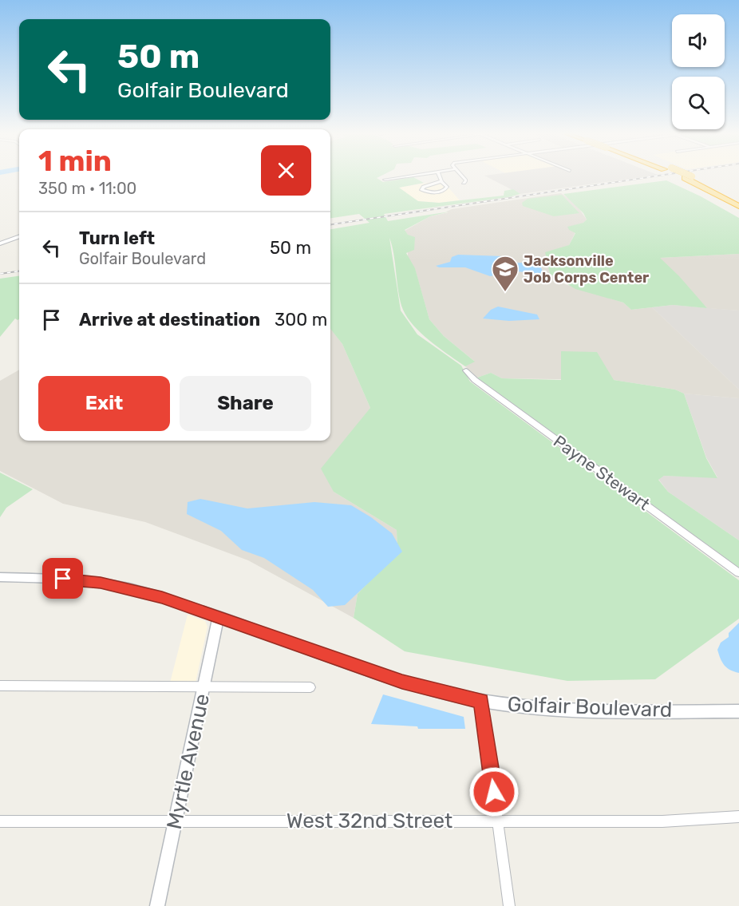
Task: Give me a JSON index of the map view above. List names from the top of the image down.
{
  "streets": {
    "main road": ["Golfair Boulevard", "Myrtle Avenue"],
    "street": ["Payne Stewart", "West 32nd Street"]
  },
  "crossings": [
    ["Golfair Boulevard", "Myrtle Avenue"],
    ["Myrtle Avenue", "West 32nd Street"]
  ],
  "places": {
    "school or university": ["Jacksonville Job Corps Center"]
  },
  "page": {
    "turn": ["50 m", "Golfair Boulevard"],
    "heading": ["1 min", "350 m · 11:00"],
    "list": [
      {
        "name": "Turn left",
        "note": "Golfair Boulevard",
        "value": "50 m"
      },
      {
        "name": "Arrive at destination",
        "value": "300 m"
      }
    ],
    "buttons": ["Exit", "Share"]
  }
}
